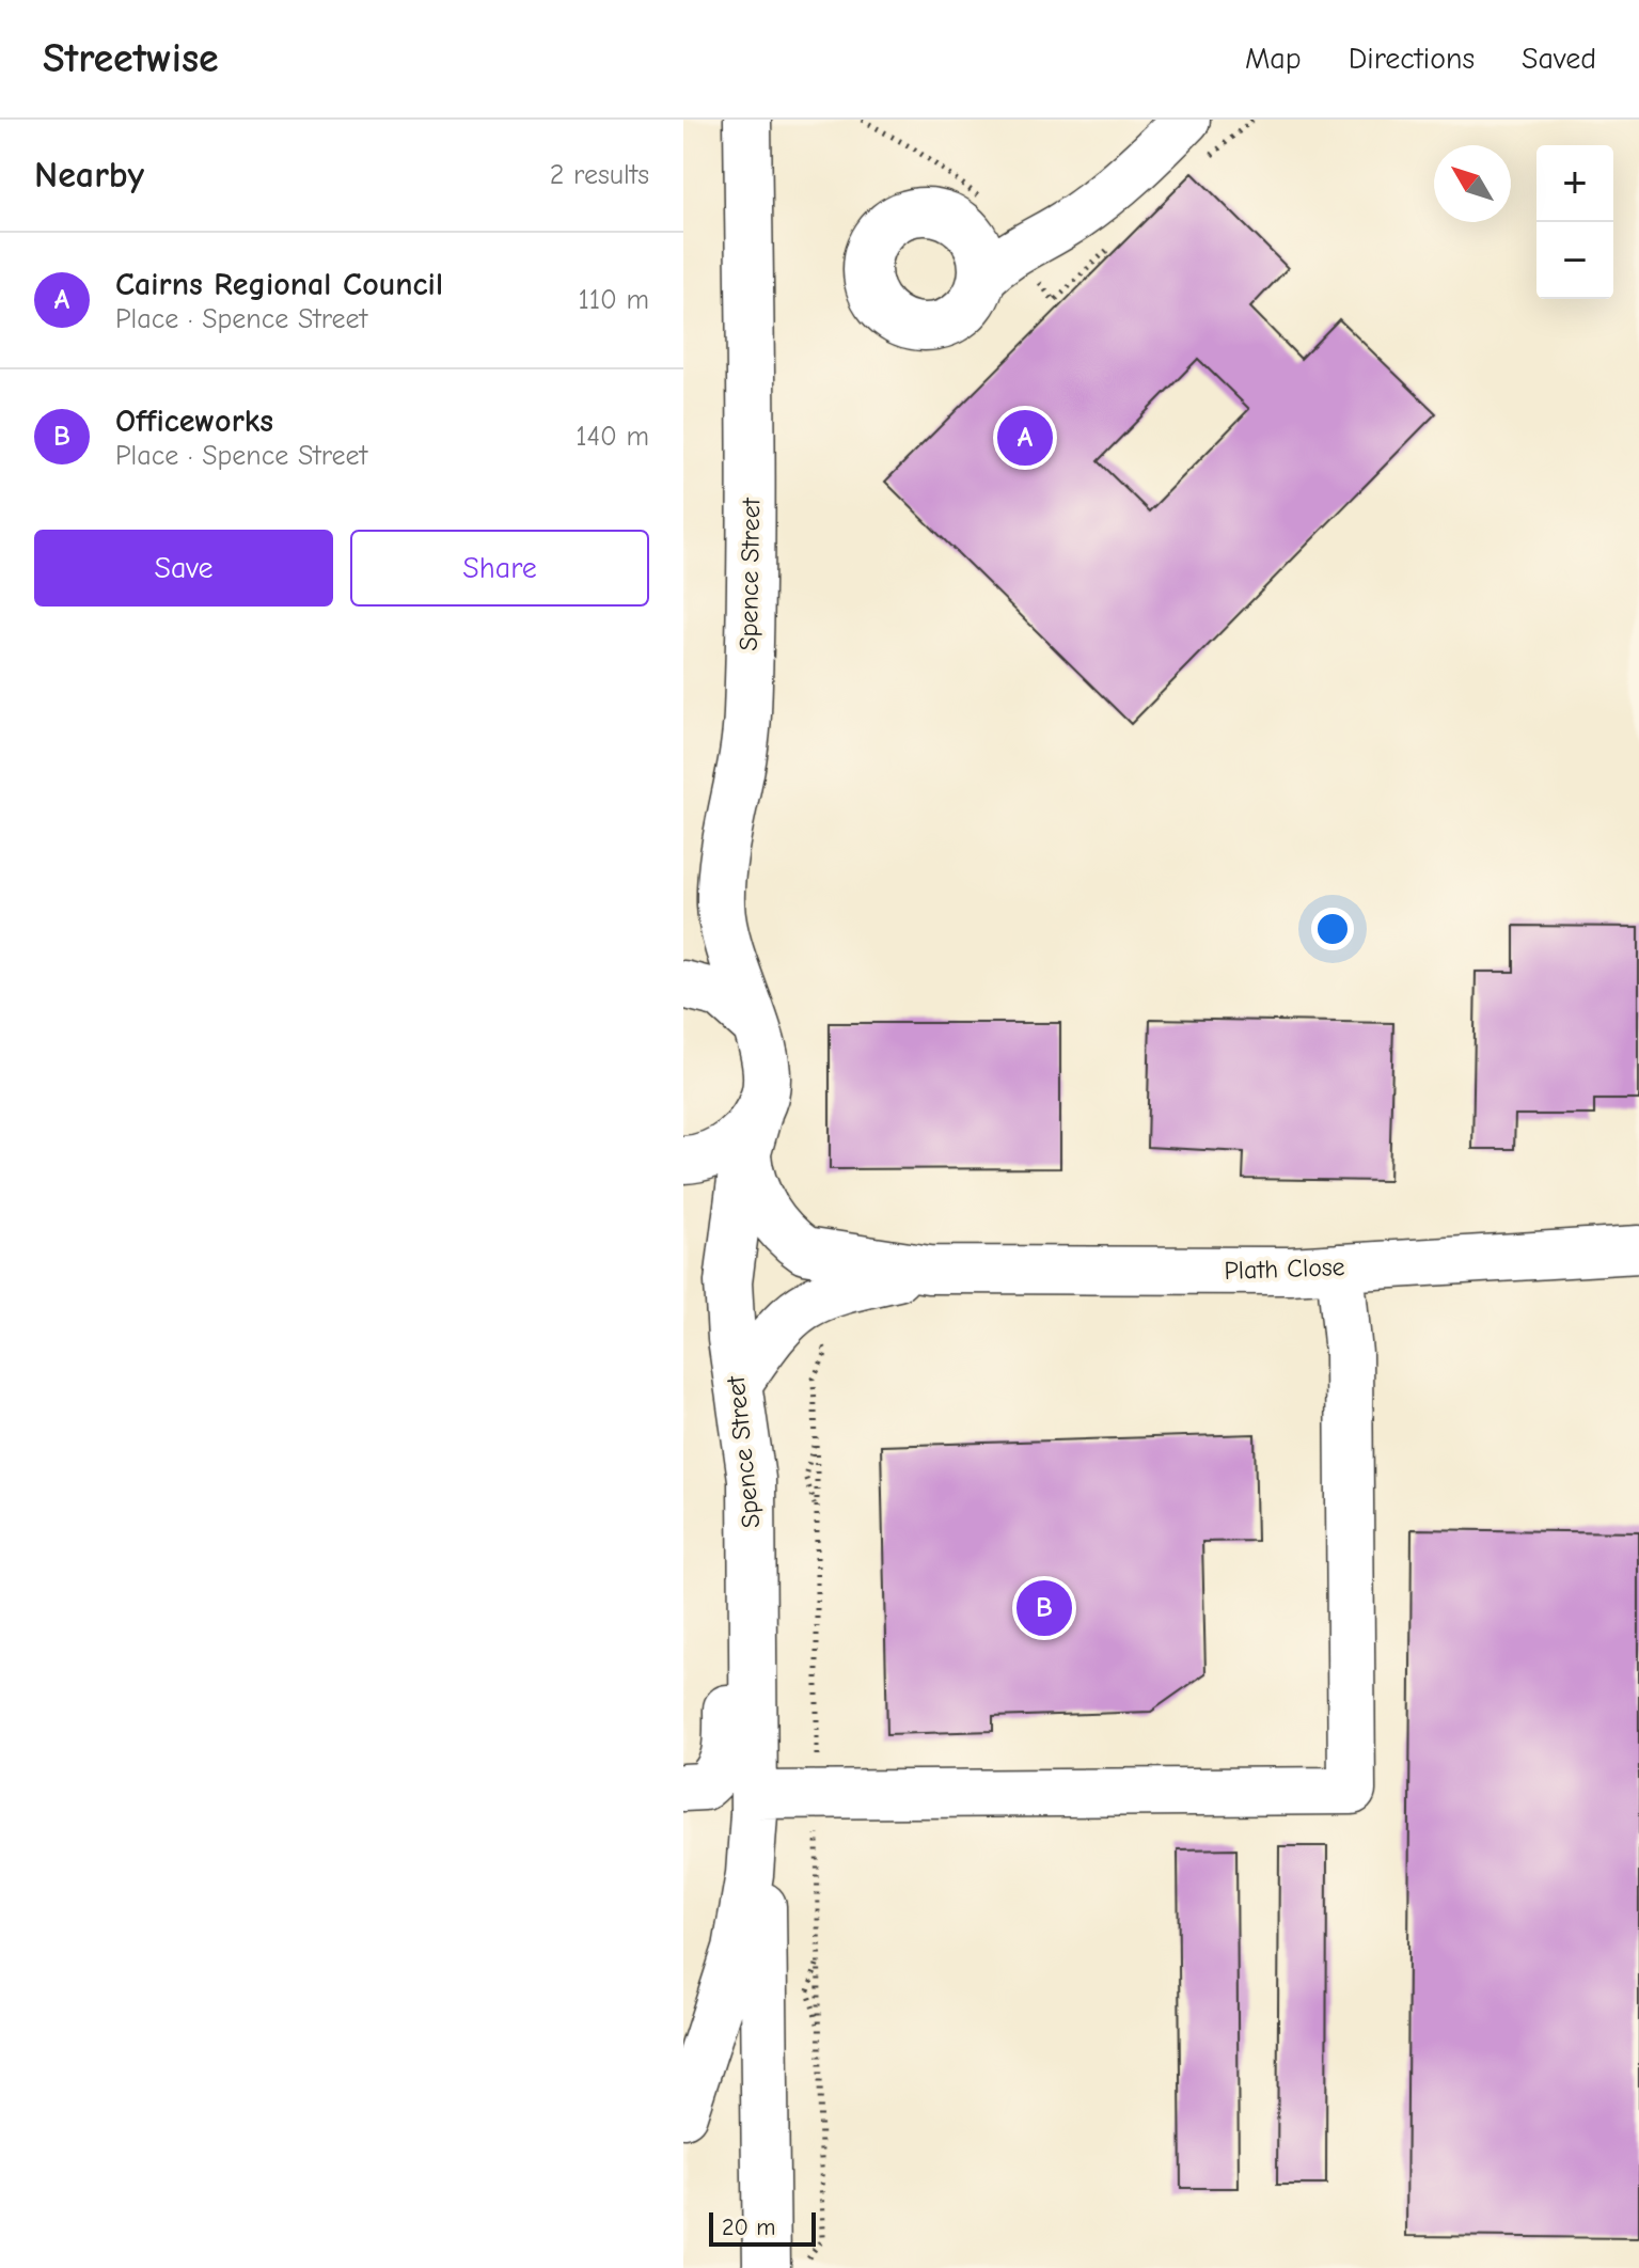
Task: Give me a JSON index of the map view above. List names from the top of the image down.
{
  "streets": {
    "street": ["Spence Street", "Plath Close"]
  },
  "crossings": [
    ["Spence Street", "Plath Close"]
  ],
  "scale_bar": "20 m",
  "north": "top left",
  "page": {
    "header": "Streetwise",
    "nav": ["Map", "Directions", "Saved"],
    "heading": ["Nearby", "2 results"],
    "map_buttons": ["+", "−"],
    "list": [
      {
        "mark": "A",
        "name": "Cairns Regional Council",
        "note": "Place · Spence Street",
        "value": "110 m"
      },
      {
        "mark": "B",
        "name": "Officeworks",
        "note": "Place · Spence Street",
        "value": "140 m"
      }
    ],
    "pins": ["A", "B"],
    "buttons": ["Save", "Share"],
    "scale": "20 m"
  }
}
